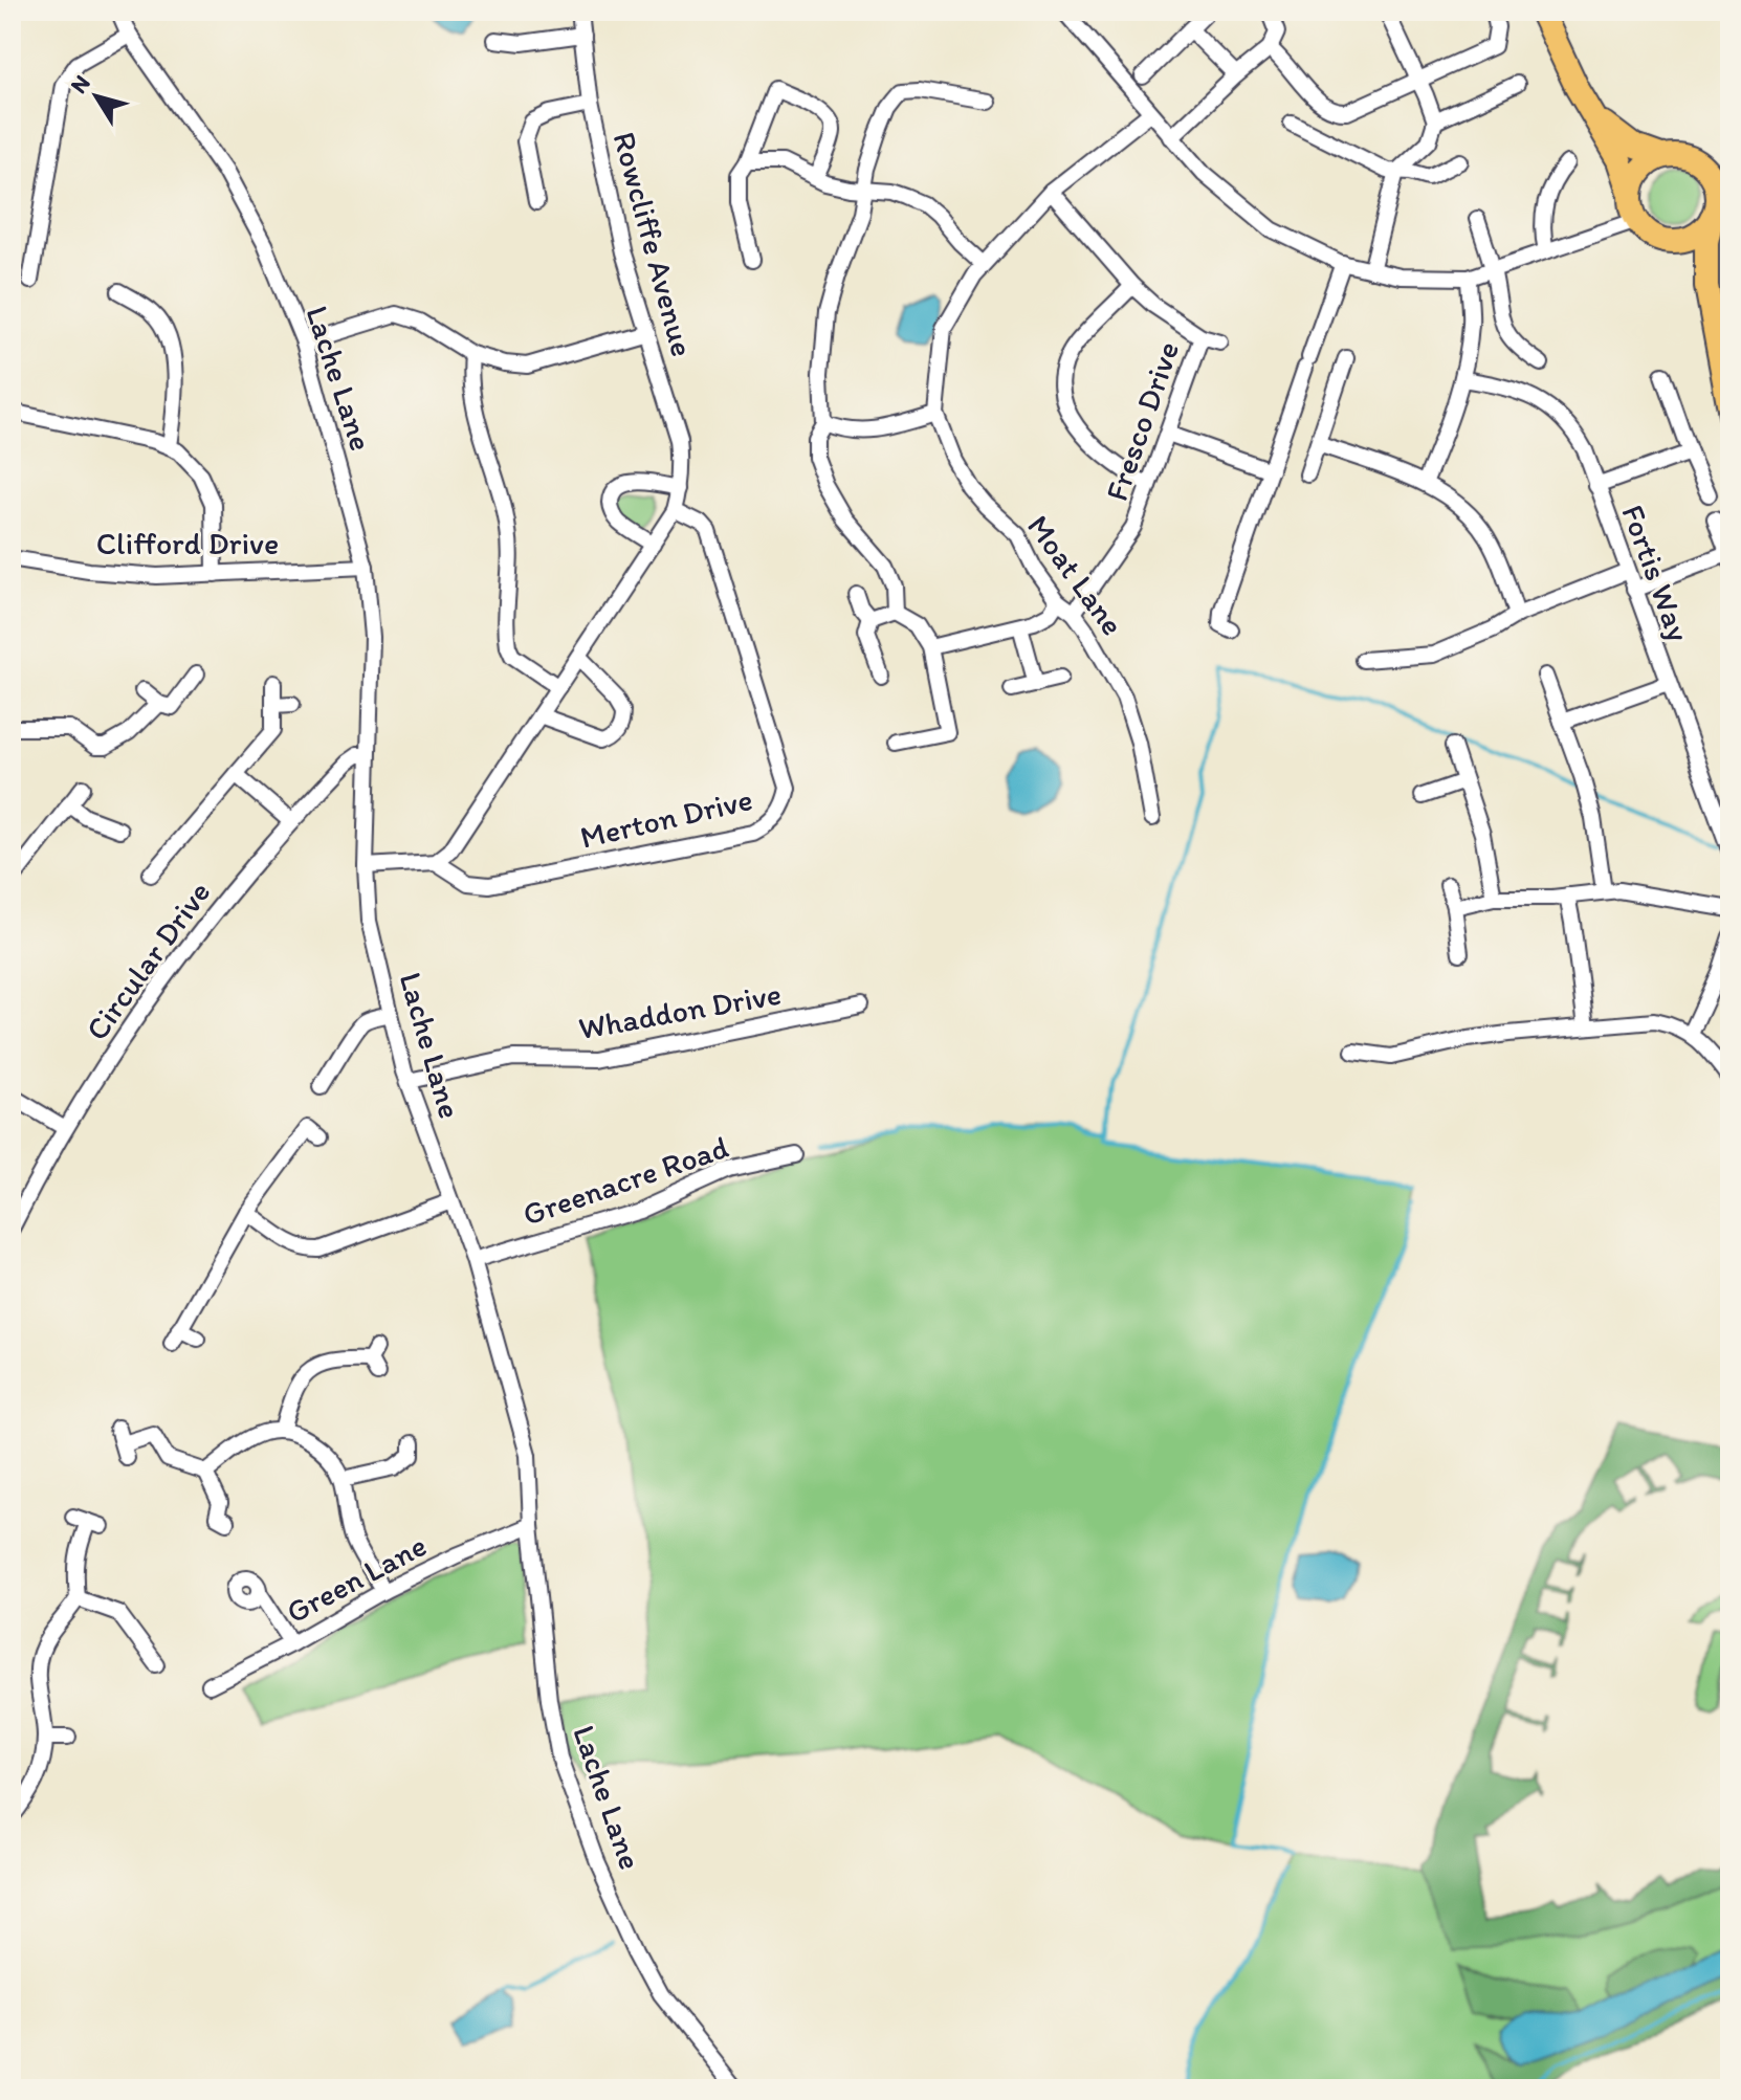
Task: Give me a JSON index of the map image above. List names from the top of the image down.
{
  "streets": {
    "street": [
      "Rowcliffe Avenue",
      "Lache Lane",
      "Fresco Drive",
      "Clifford Drive",
      "Fortis Way",
      "Moat Lane",
      "Merton Drive",
      "Circular Drive",
      "Whaddon Drive",
      "Greenacre Road",
      "Green Lane"
    ]
  },
  "crossings": [
    ["Rowcliffe Avenue", "Merton Drive"],
    ["Lache Lane", "Clifford Drive"],
    ["Lache Lane", "Circular Drive"],
    ["Lache Lane", "Whaddon Drive"],
    ["Lache Lane", "Greenacre Road"],
    ["Lache Lane", "Green Lane"],
    ["Fresco Drive", "Moat Lane"]
  ],
  "north": "top left"
}
